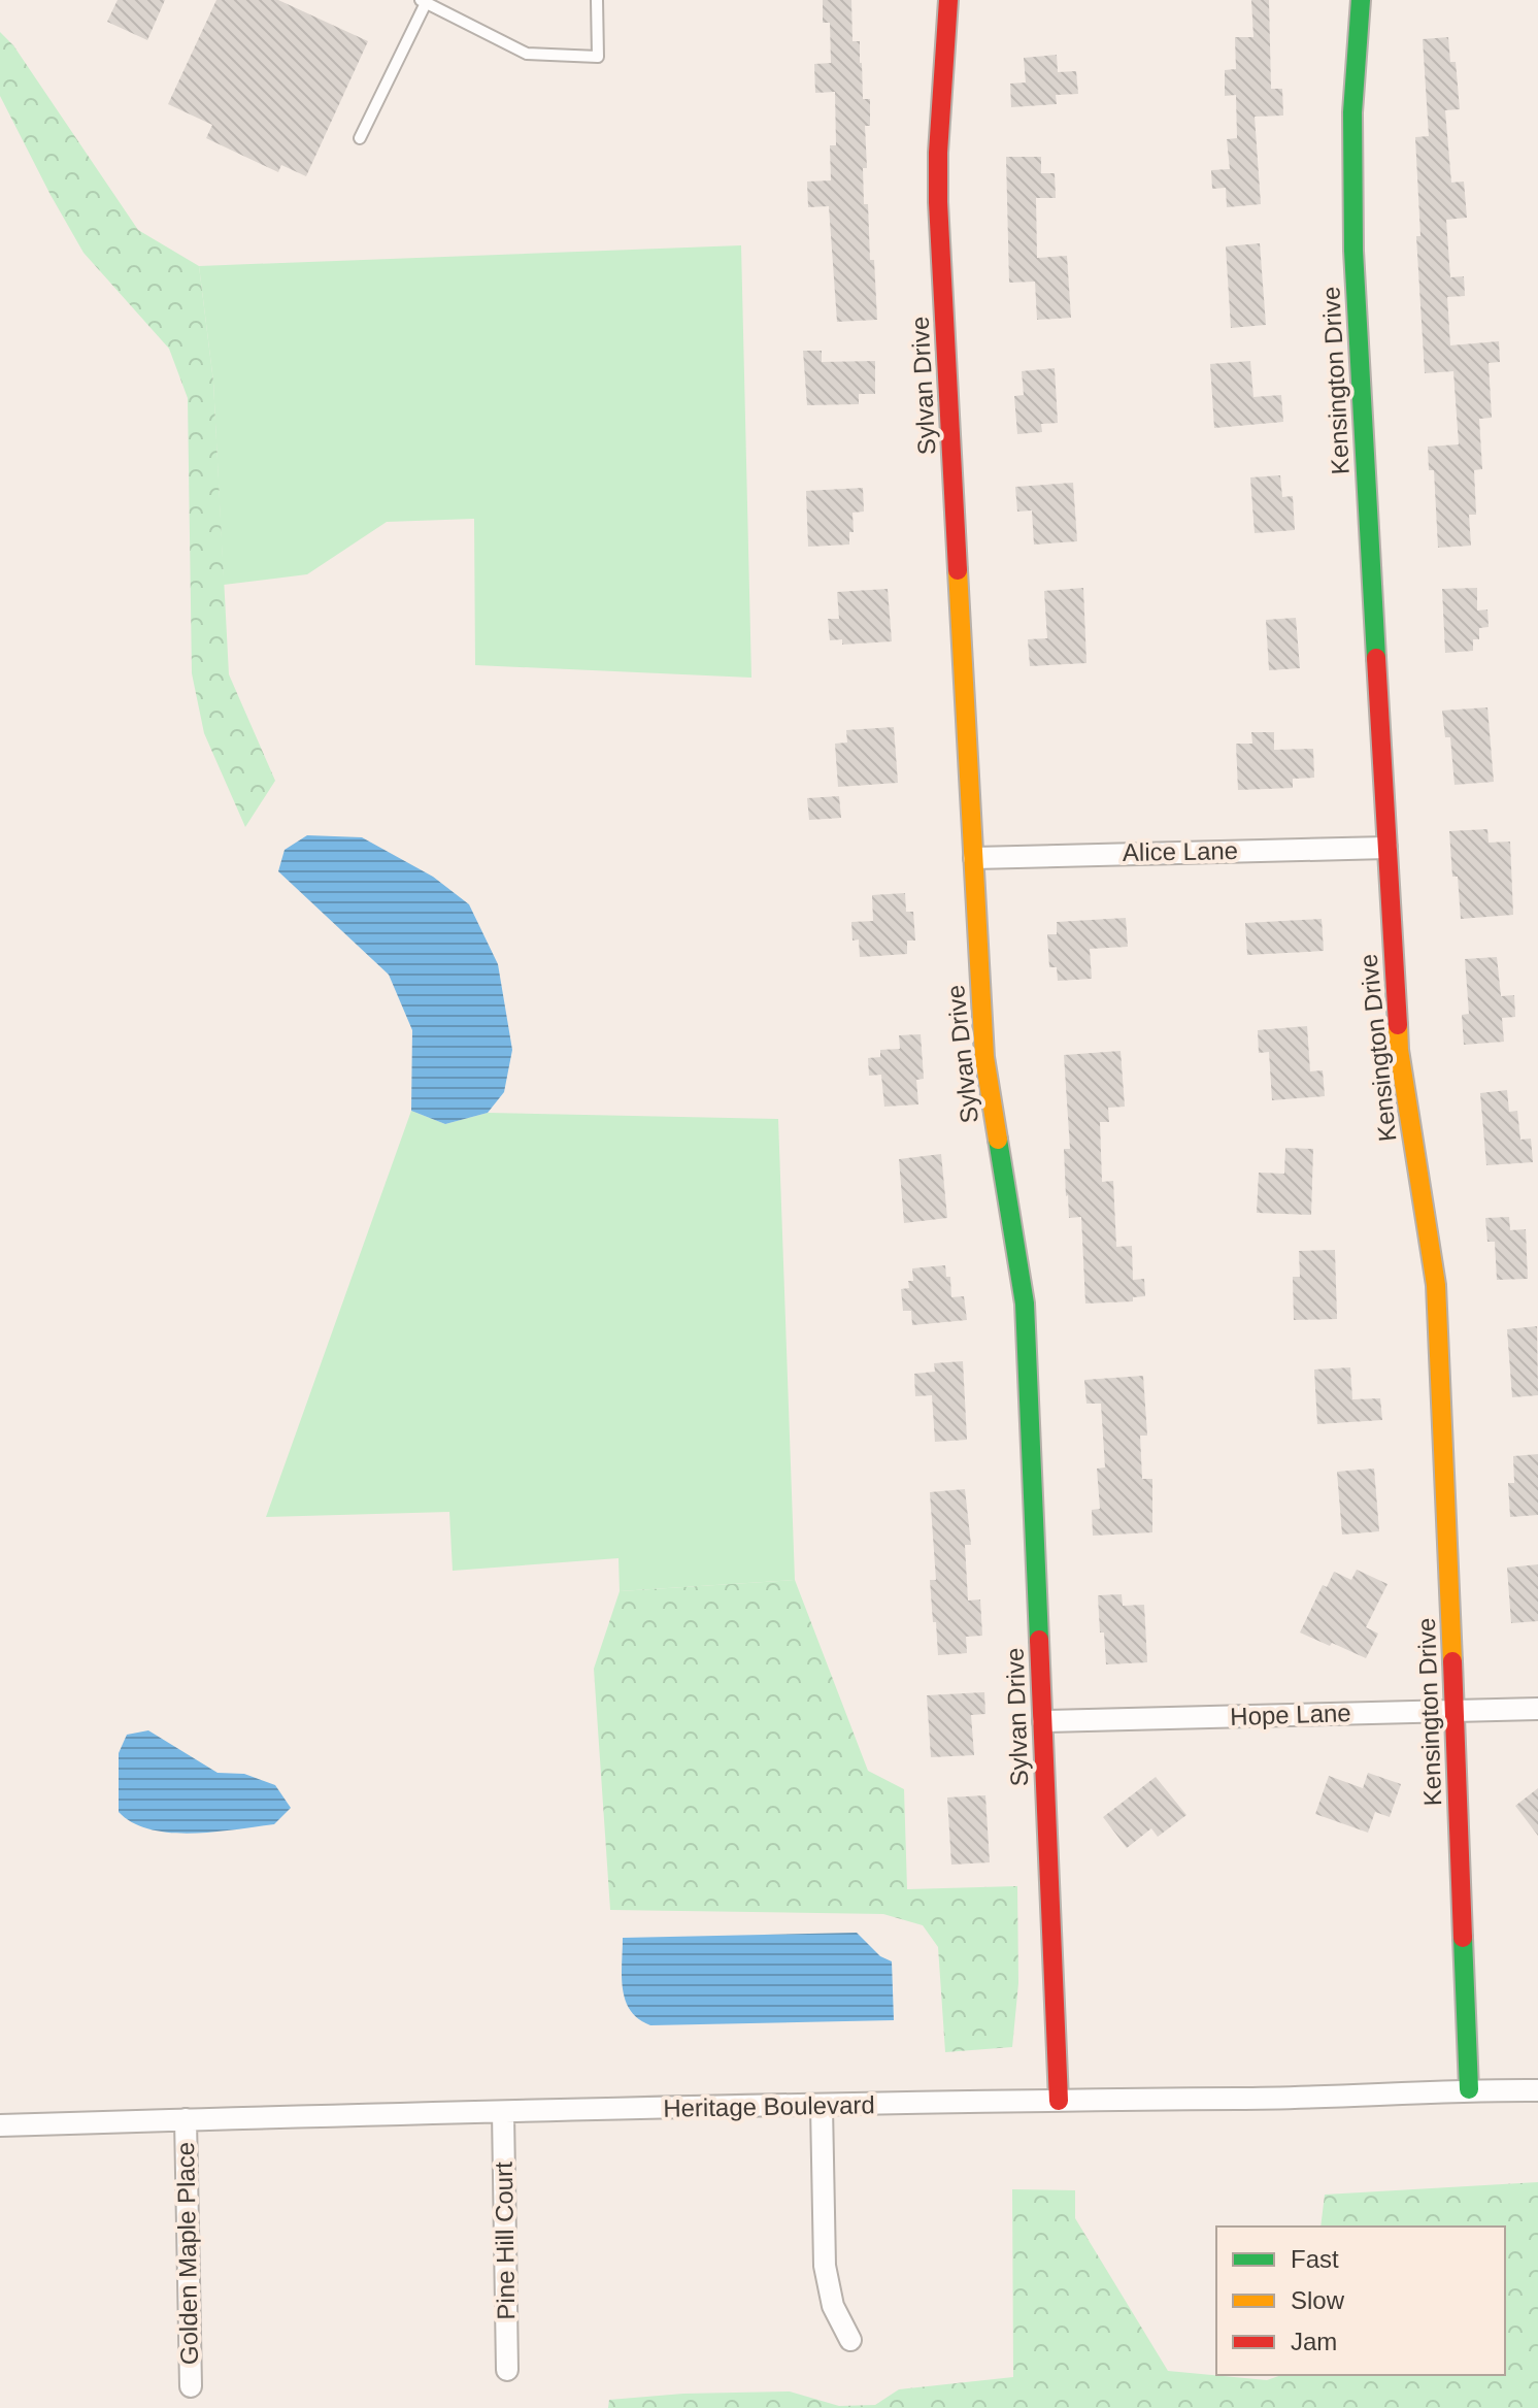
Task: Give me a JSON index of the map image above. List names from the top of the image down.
{
  "streets": {
    "street": [
      "Kensington Drive",
      "Sylvan Drive",
      "Alice Lane",
      "Hope Lane",
      "Heritage Boulevard",
      "Pine Hill Court",
      "Golden Maple Place"
    ]
  },
  "crossings": [
    ["Kensington Drive", "Alice Lane"],
    ["Kensington Drive", "Hope Lane"],
    ["Kensington Drive", "Heritage Boulevard"],
    ["Sylvan Drive", "Alice Lane"],
    ["Sylvan Drive", "Hope Lane"],
    ["Sylvan Drive", "Heritage Boulevard"],
    ["Heritage Boulevard", "Pine Hill Court"],
    ["Heritage Boulevard", "Golden Maple Place"]
  ],
  "legend": ["Fast", "Slow", "Jam"]
}
